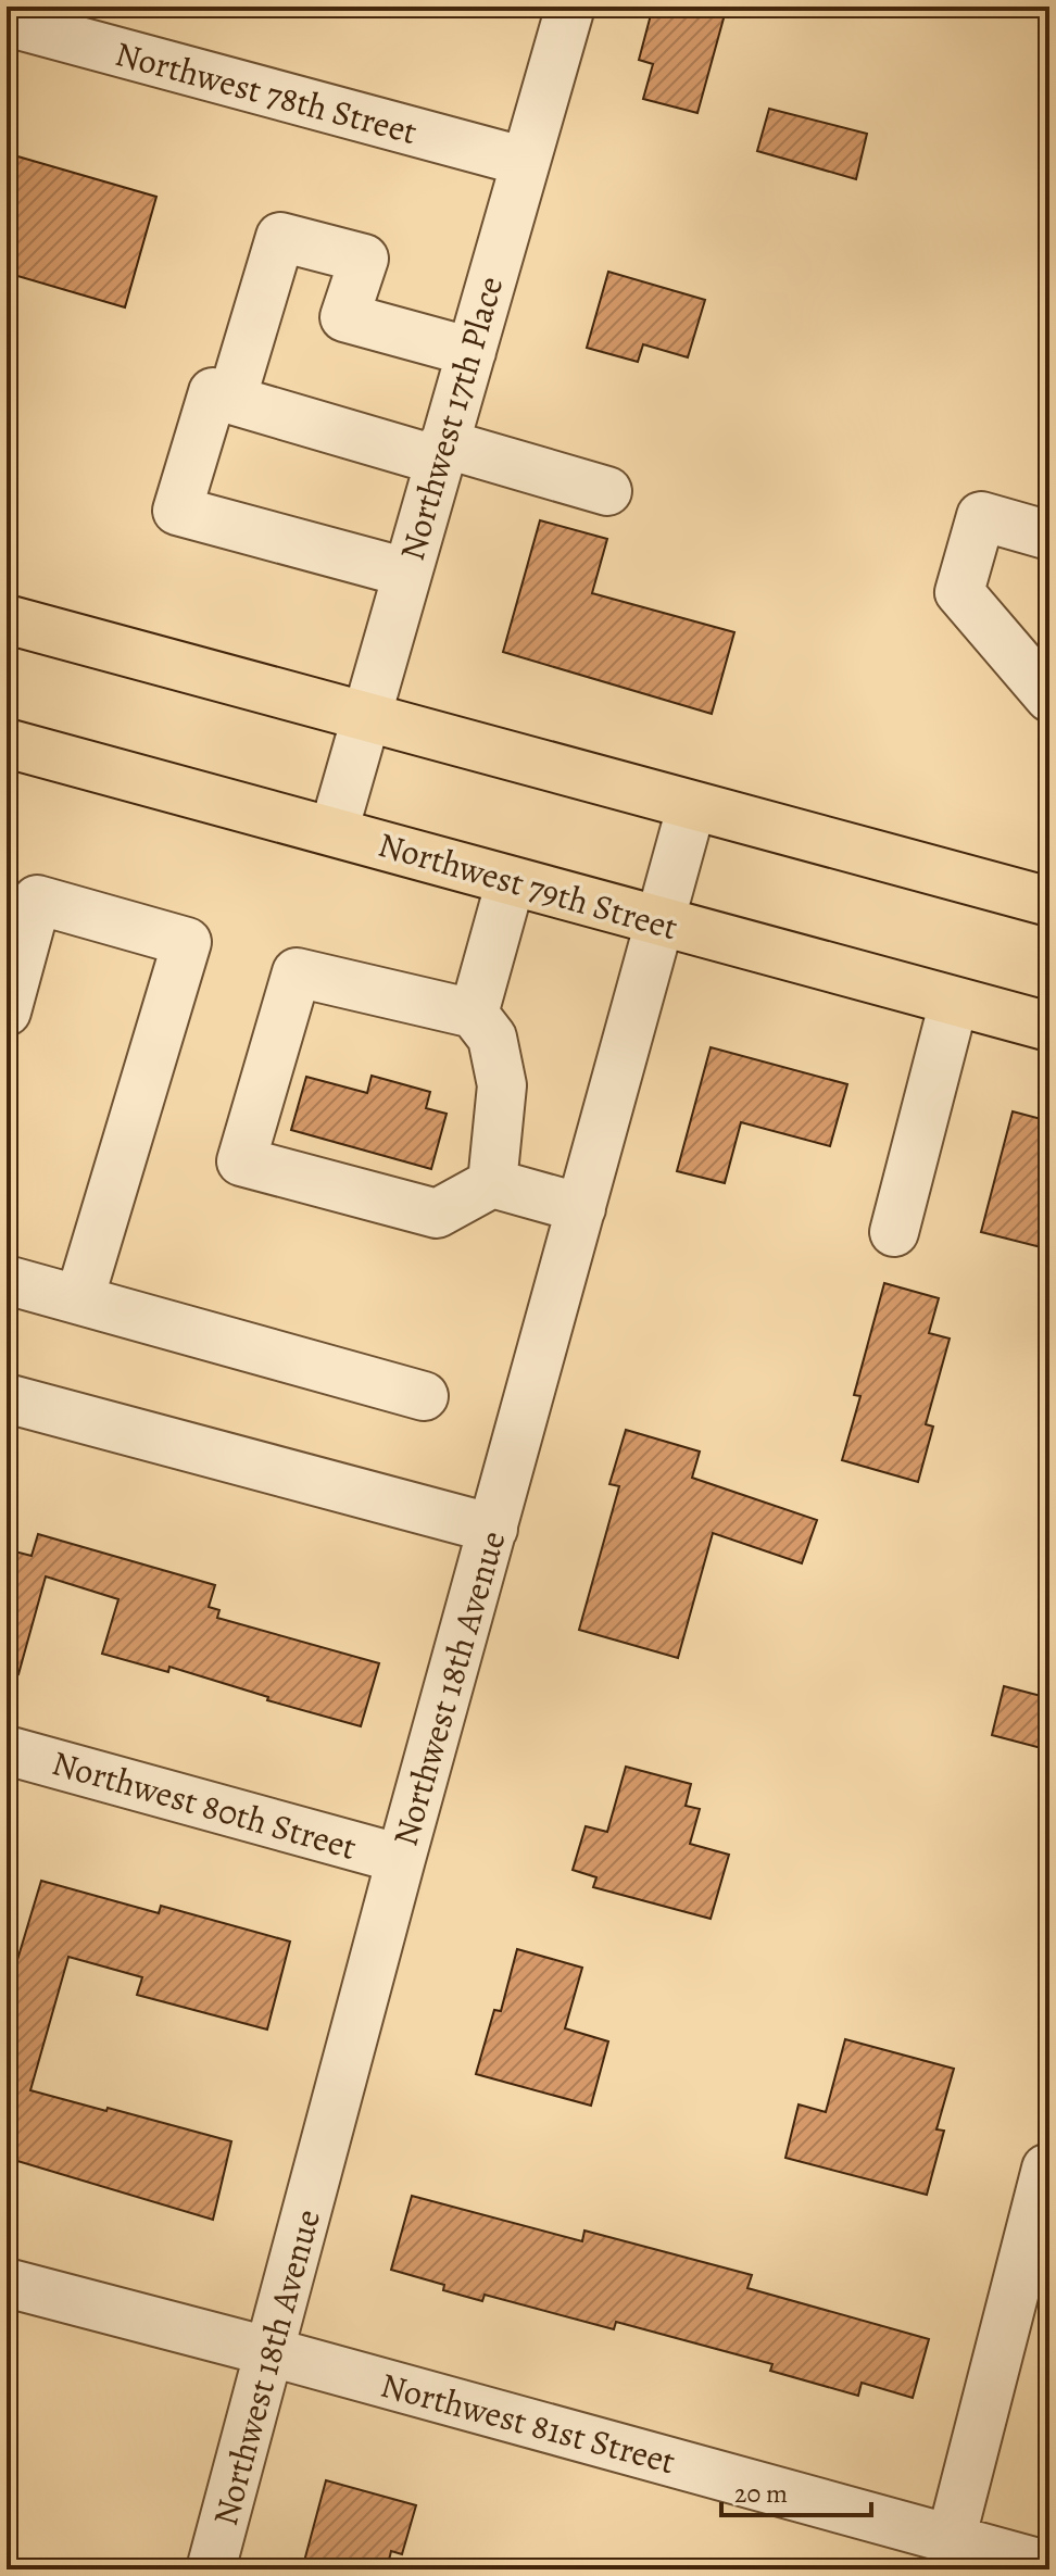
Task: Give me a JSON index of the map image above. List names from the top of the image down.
{
  "streets": {
    "main road": ["Northwest 79th Street"],
    "street": [
      "Northwest 78th Street",
      "Northwest 17th Place",
      "Northwest 18th Avenue",
      "Northwest 80th Street",
      "Northwest 81st Street"
    ]
  },
  "crossings": [
    ["Northwest 78th Street", "Northwest 17th Place"],
    ["Northwest 17th Place", "Northwest 79th Street"],
    ["Northwest 79th Street", "Northwest 18th Avenue"],
    ["Northwest 18th Avenue", "Northwest 80th Street"],
    ["Northwest 18th Avenue", "Northwest 81st Street"]
  ],
  "scale_bar": "20 m"
}
